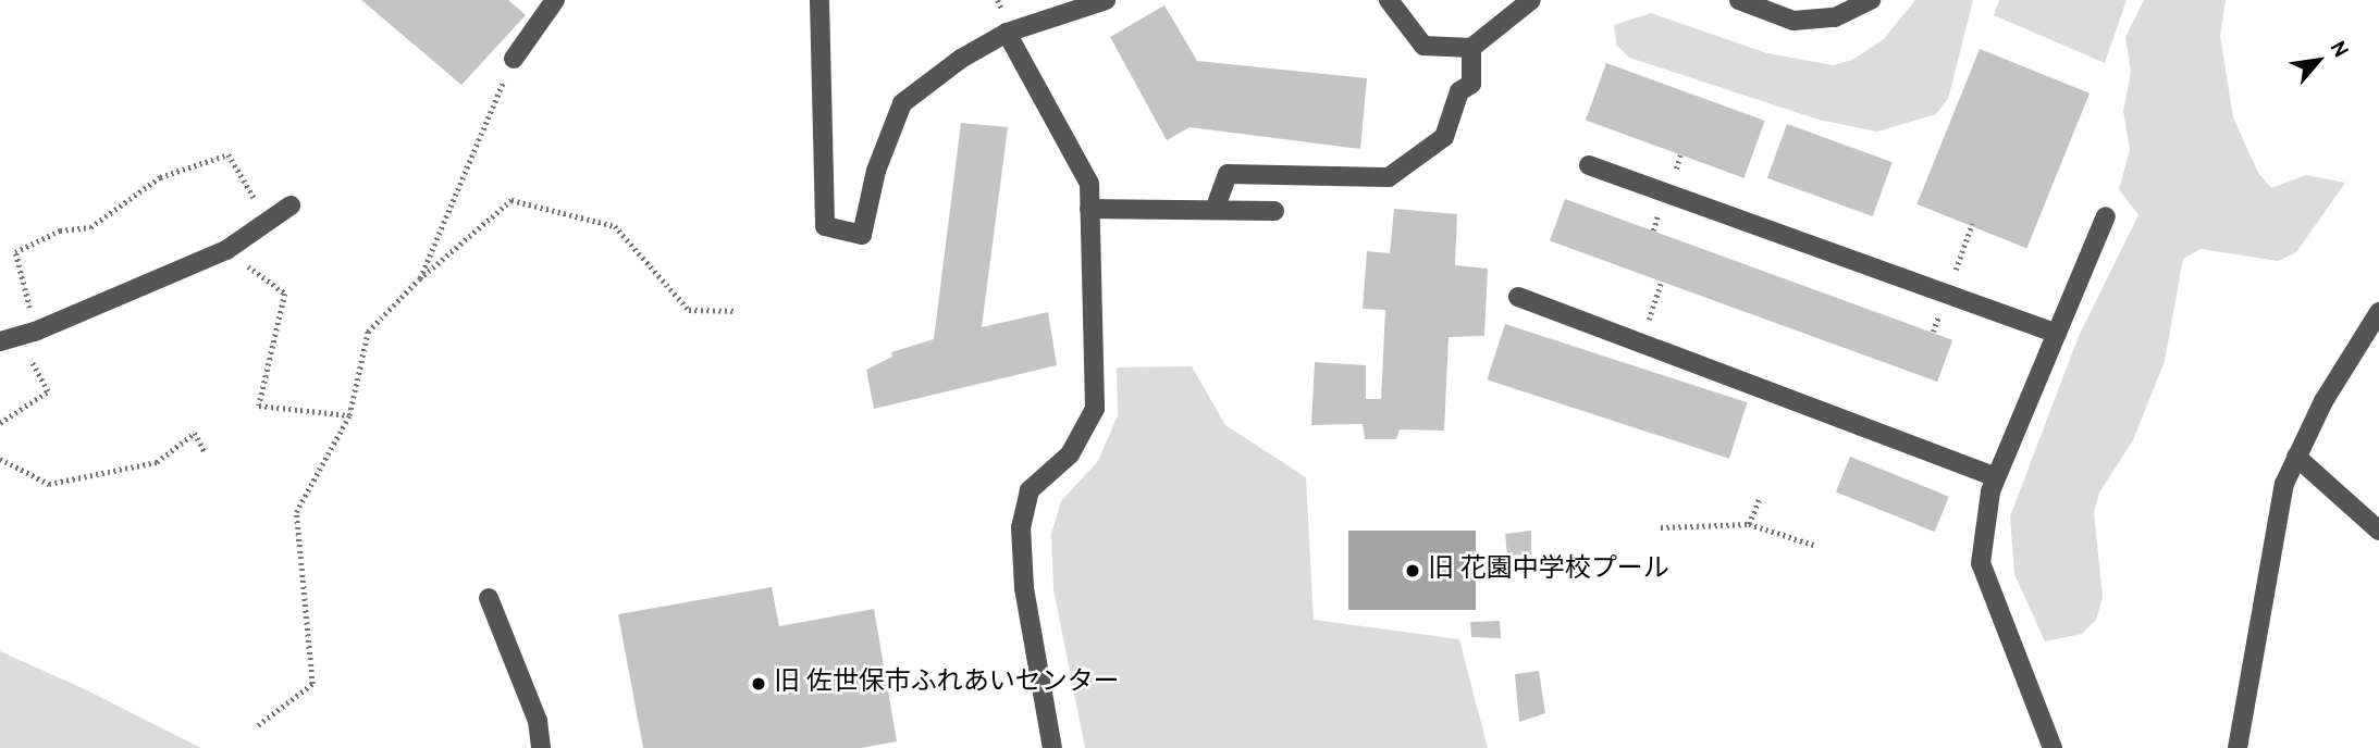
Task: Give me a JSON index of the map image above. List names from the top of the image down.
{
  "places": ["旧 花園中学校プール", "旧 佐世保市ふれあいセンター"],
  "north": "top right"
}
